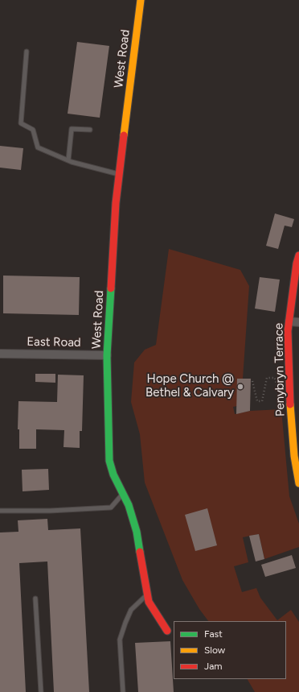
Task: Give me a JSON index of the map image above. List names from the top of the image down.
{
  "streets": {
    "street": ["West Road", "East Road", "Penybryn Terrace"]
  },
  "crossings": [
    ["West Road", "East Road"]
  ],
  "places": ["Hope Church @ Bethel & Calvary"],
  "legend": ["Fast", "Slow", "Jam"]
}
